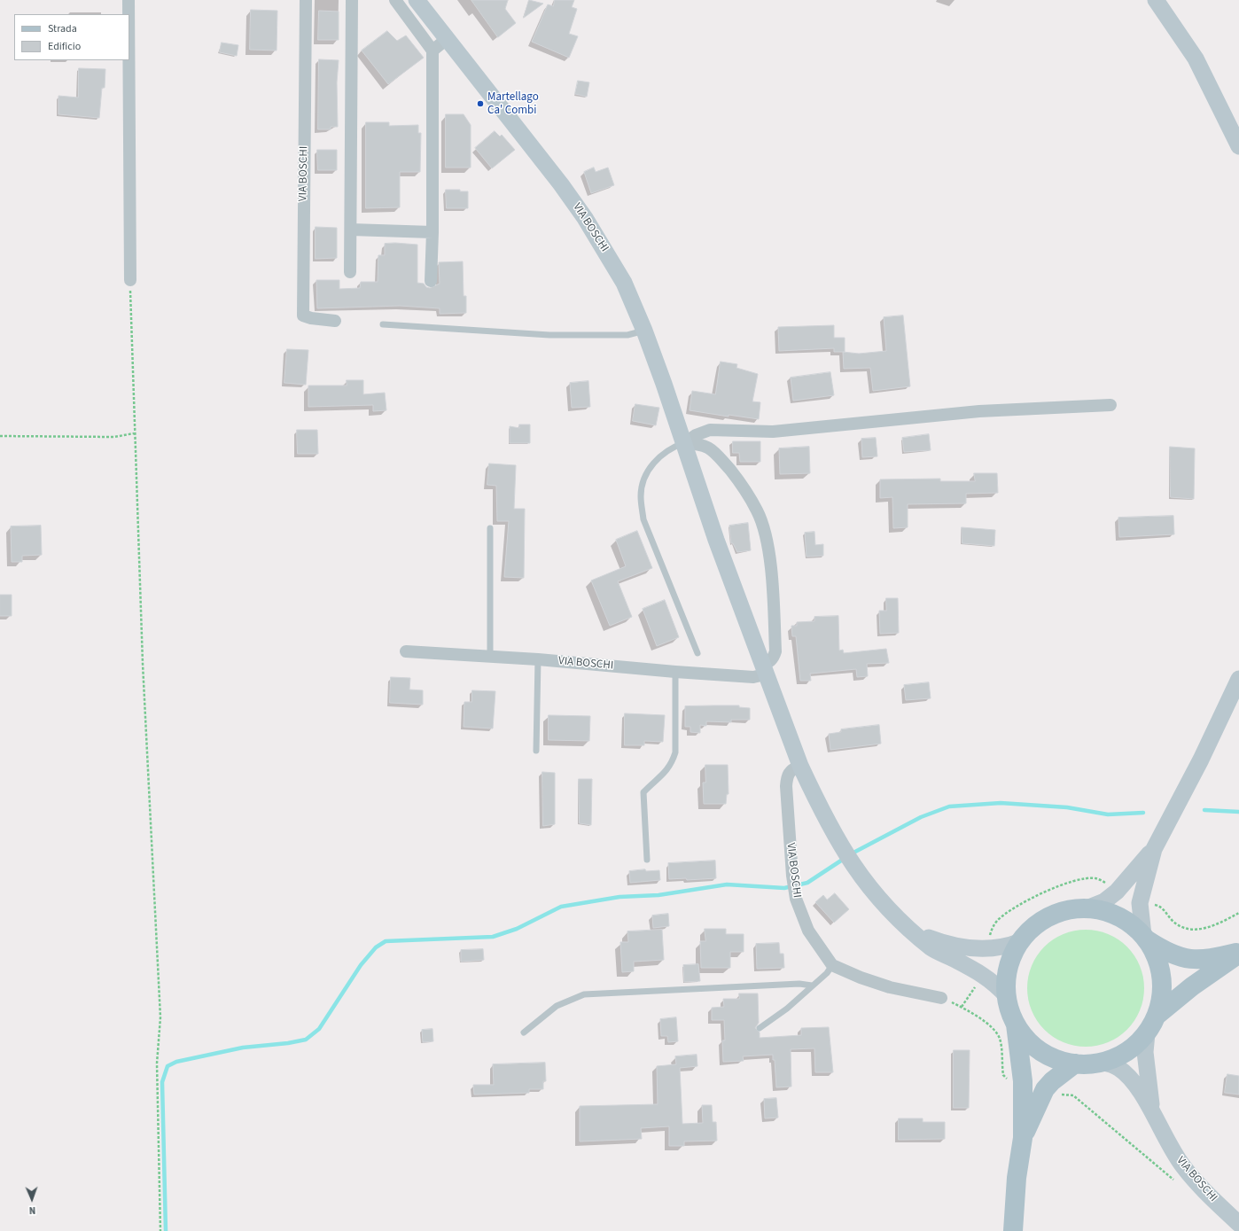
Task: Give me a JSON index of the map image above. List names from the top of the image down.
{
  "streets": {
    "main road": ["VIA BOSCHI"]
  },
  "places": ["Martellago Ca' Combi"],
  "legend": ["Strada", "Edificio"],
  "north": "bottom"
}
